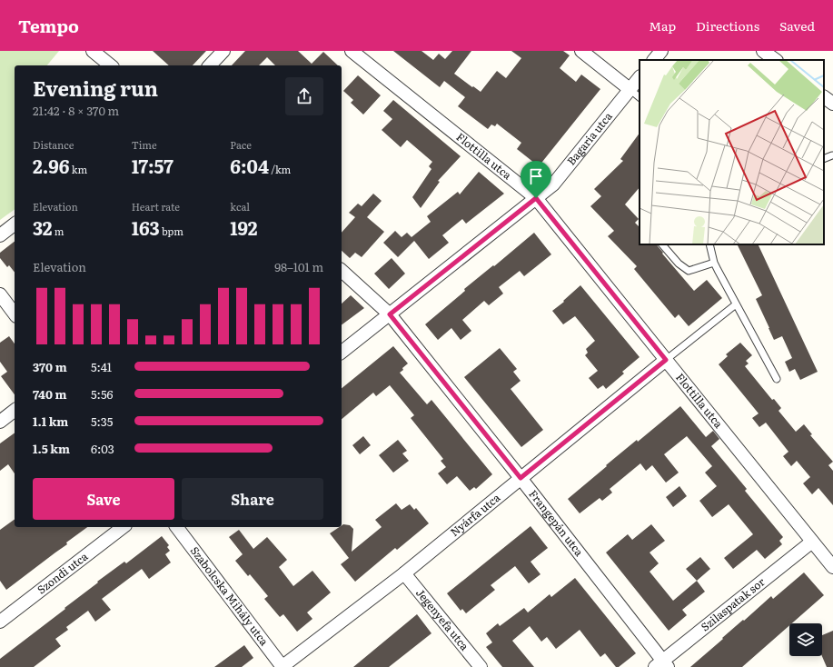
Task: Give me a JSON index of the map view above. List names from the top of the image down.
{
  "streets": {
    "street": [
      "Bagaria utca",
      "Flottilla utca",
      "Nyárfa utca",
      "Frangepán utca",
      "Szondi utca",
      "Szabolcska Mihály utca",
      "Szilaspatak sor",
      "Jegenyefa utca"
    ]
  },
  "crossings": [
    ["Bagaria utca", "Flottilla utca"],
    ["Flottilla utca", "Nyárfa utca"],
    ["Flottilla utca", "Szilaspatak sor"],
    ["Nyárfa utca", "Frangepán utca"],
    ["Nyárfa utca", "Szabolcska Mihály utca"],
    ["Nyárfa utca", "Jegenyefa utca"],
    ["Frangepán utca", "Szilaspatak sor"]
  ],
  "page": {
    "header": "Tempo",
    "nav": ["Map", "Directions", "Saved"],
    "heading": ["Evening run", "21:42 · 8 × 370 m"],
    "stats": [
      ["Distance", "2.96 km"],
      ["Time", "17:57"],
      ["Pace", "6:04 /km"],
      ["Elevation", "32 m"],
      ["Heart rate", "163 bpm"],
      ["kcal", "192"]
    ],
    "chart": ["Elevation", "98–101 m"],
    "list": [
      {
        "name": "370 m",
        "note": "5:41"
      },
      {
        "name": "740 m",
        "note": "5:56"
      },
      {
        "name": "1.1 km",
        "note": "5:35"
      },
      {
        "name": "1.5 km",
        "note": "6:03"
      }
    ],
    "buttons": ["Save", "Share"]
  }
}
